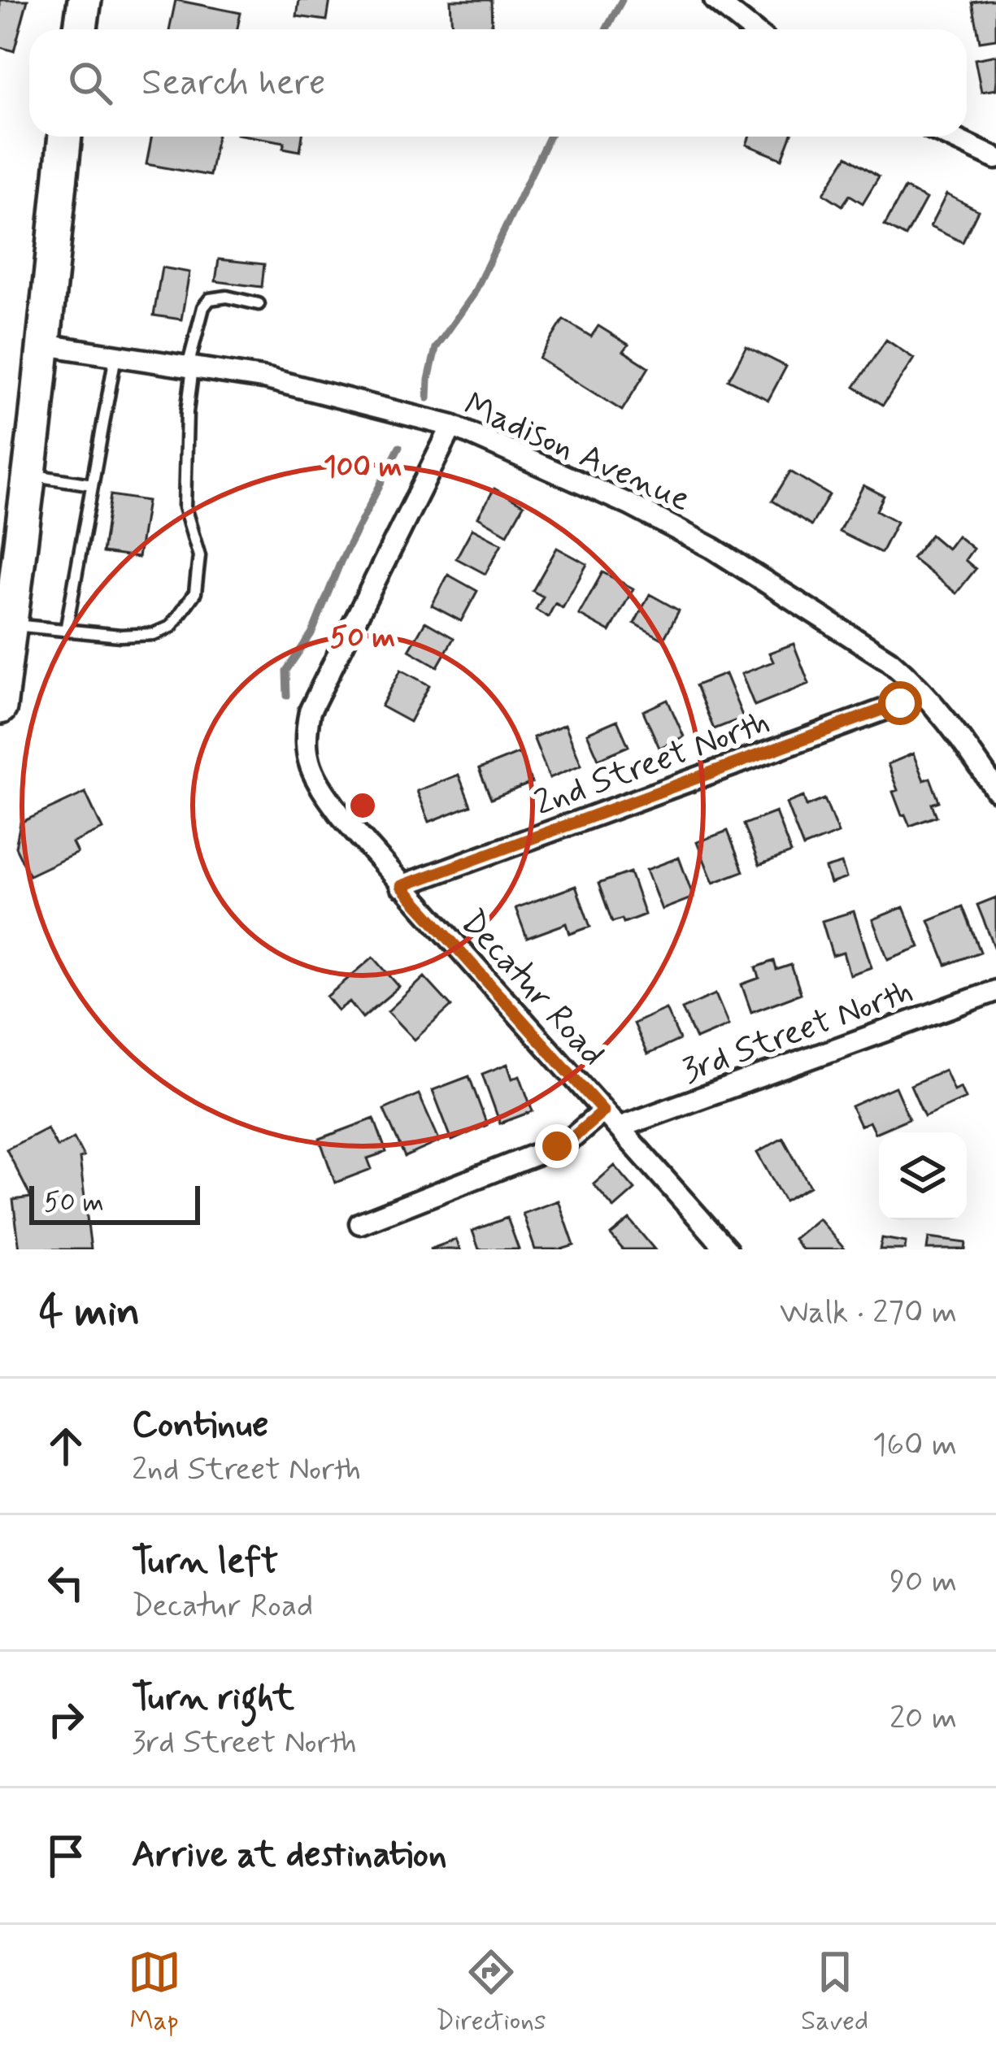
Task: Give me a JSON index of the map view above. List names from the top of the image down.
{
  "streets": {
    "street": [
      "Madison Avenue",
      "2nd Street North",
      "Decatur Road",
      "3rd Street North"
    ]
  },
  "crossings": [
    ["Madison Avenue", "2nd Street North"],
    ["Madison Avenue", "Decatur Road"],
    ["2nd Street North", "Decatur Road"],
    ["Decatur Road", "3rd Street North"]
  ],
  "scale_bar": "50 m",
  "page": {
    "search": "Search here",
    "scale": "50 m",
    "heading": ["4 min", "Walk · 270 m"],
    "list": [
      ["Continue", "2nd Street North", "160 m"],
      ["Turn left", "Decatur Road", "90 m"],
      ["Turn right", "3rd Street North", "20 m"],
      "Arrive at destination"
    ],
    "nav": ["Map", "Directions", "Saved"]
  },
  "rings": ["100 m", "50 m"]
}
